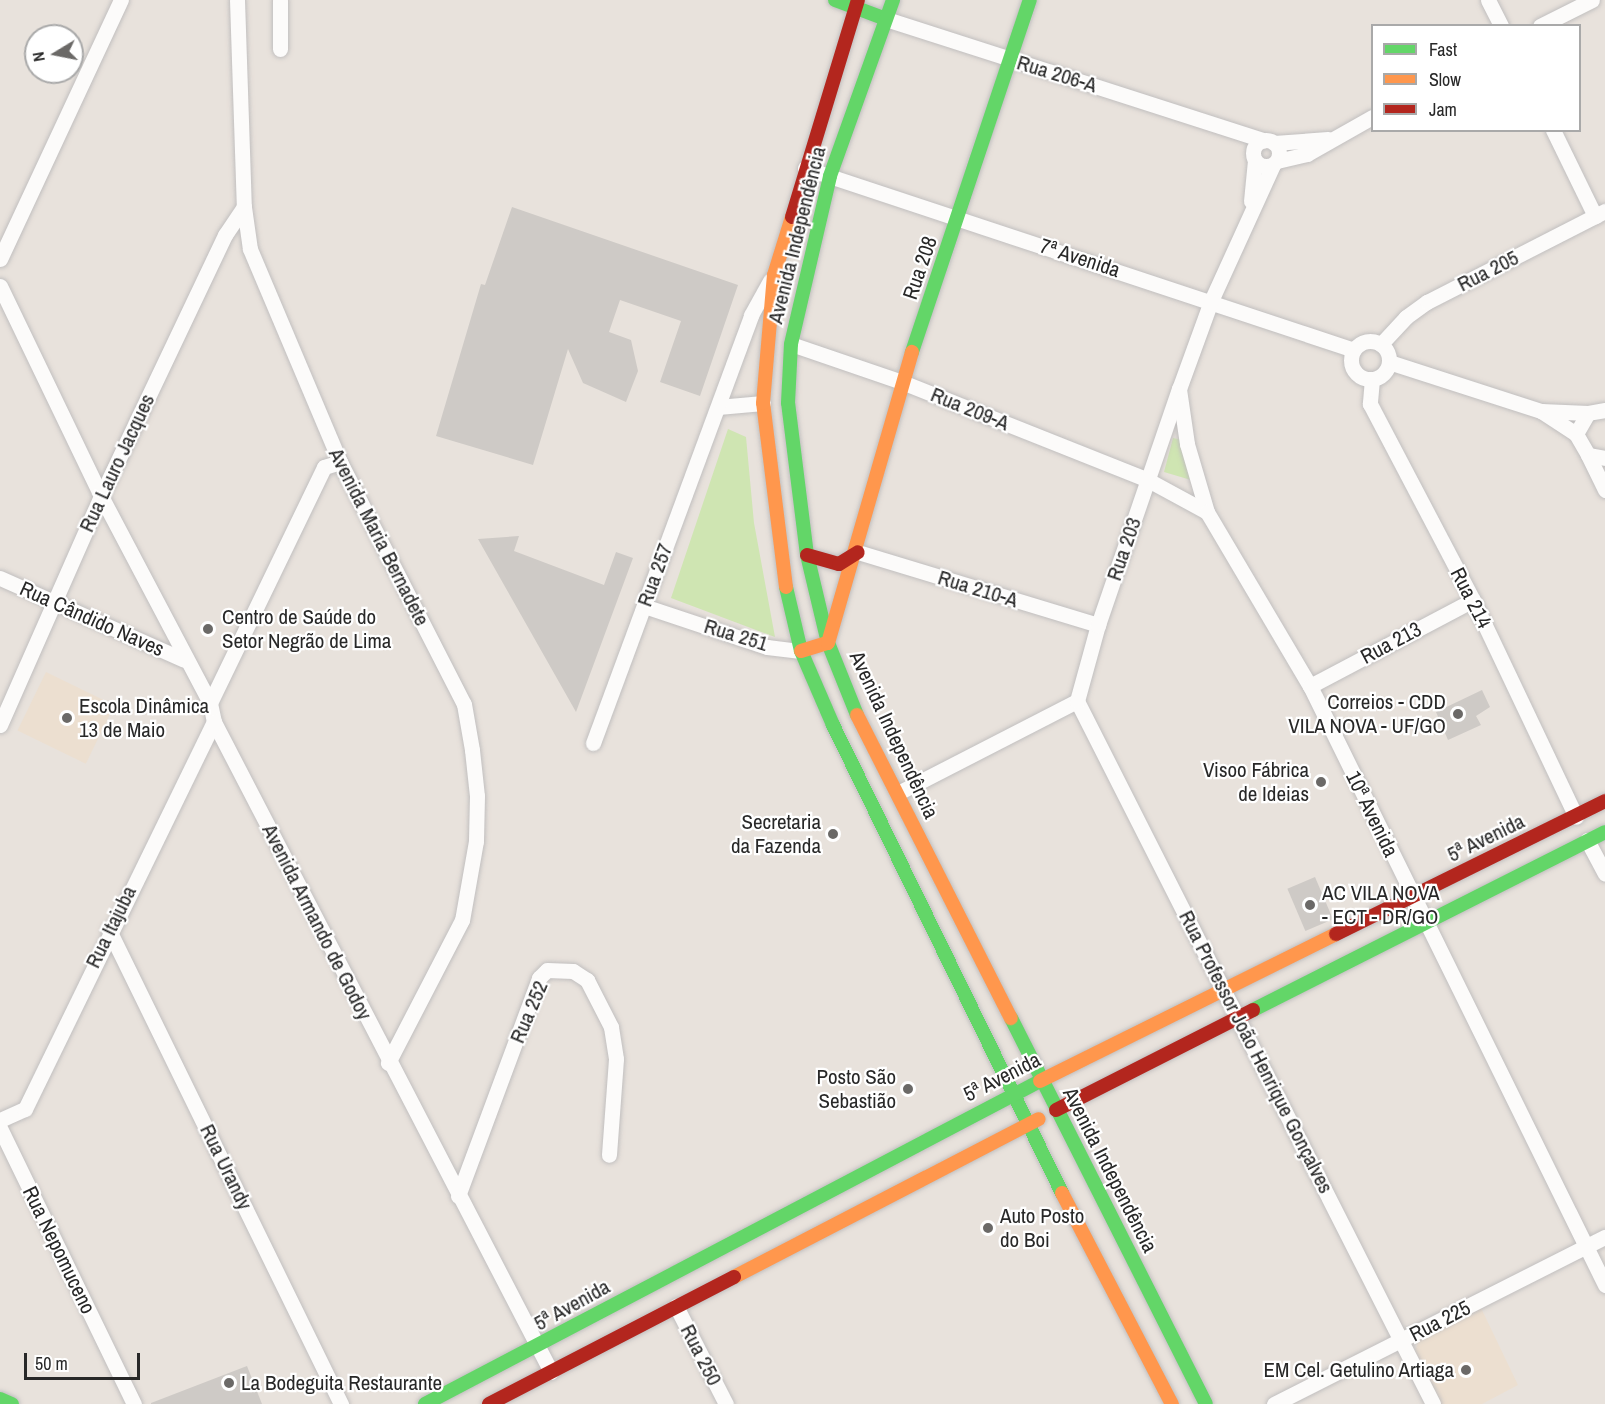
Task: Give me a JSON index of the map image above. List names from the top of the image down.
{
  "streets": {
    "main road": [
      "Avenida Independência",
      "Rua 208",
      "Rua 251",
      "5ª Avenida"
    ],
    "street": [
      "Rua 206-A",
      "7ª Avenida",
      "Rua 205",
      "Rua 209-A",
      "Rua Lauro Jacques",
      "Avenida Maria Bernadete",
      "Rua 203",
      "Rua 257",
      "Rua 210-A",
      "Rua 214",
      "Rua Cândido Naves",
      "Rua 213",
      "10ª Avenida",
      "Avenida Armando de Godoy",
      "Rua Itajuba",
      "Rua 252",
      "Rua Professor João Henrique Gonçalves",
      "Rua Urandy",
      "Rua Nepomuceno",
      "Rua 225",
      "Rua 250"
    ]
  },
  "crossings": [
    ["Rua 206-A", "Avenida Independência"],
    ["Rua 206-A", "Rua 208"],
    ["Rua 206-A", "Rua 203"],
    ["Avenida Independência", "7ª Avenida"],
    ["Avenida Independência", "Rua 208"],
    ["Avenida Independência", "Rua 209-A"],
    ["Avenida Independência", "Rua 257"],
    ["Avenida Independência", "Rua 251"],
    ["Avenida Independência", "5ª Avenida"],
    ["7ª Avenida", "Rua 208"],
    ["7ª Avenida", "Rua 205"],
    ["7ª Avenida", "Rua 203"],
    ["7ª Avenida", "Rua 214"],
    ["Rua 208", "Rua 209-A"],
    ["Rua 208", "Rua 210-A"],
    ["Rua 208", "Rua 251"],
    ["Rua 205", "Rua 214"],
    ["Rua 209-A", "Rua 203"],
    ["Rua Lauro Jacques", "Avenida Maria Bernadete"],
    ["Rua Lauro Jacques", "Rua Cândido Naves"],
    ["Rua Lauro Jacques", "Avenida Armando de Godoy"],
    ["Avenida Maria Bernadete", "Avenida Armando de Godoy"],
    ["Rua 203", "Rua 210-A"],
    ["Rua 203", "10ª Avenida"],
    ["Rua 203", "Rua Professor João Henrique Gonçalves"],
    ["Rua 257", "Rua 251"],
    ["Rua 214", "Rua 213"],
    ["Rua 214", "5ª Avenida"],
    ["Rua Cândido Naves", "Avenida Armando de Godoy"],
    ["Rua 213", "10ª Avenida"],
    ["10ª Avenida", "5ª Avenida"],
    ["10ª Avenida", "Rua 225"],
    ["5ª Avenida", "Avenida Armando de Godoy"],
    ["5ª Avenida", "Rua Professor João Henrique Gonçalves"],
    ["Avenida Armando de Godoy", "Rua Itajuba"],
    ["Avenida Armando de Godoy", "Rua 252"],
    ["Rua Itajuba", "Rua Urandy"],
    ["Rua Professor João Henrique Gonçalves", "Rua 225"]
  ],
  "places": [
    "Centro de Saúde do Setor Negrão de Lima",
    "Correios - CDD VILA NOVA - UF/GO",
    "Escola Dinâmica 13 de Maio",
    "Visoo Fábrica de Ideias",
    "Secretaria da Fazenda",
    "AC VILA NOVA - ECT - DR/GO",
    "Posto São Sebastião",
    "Auto Posto do Boi",
    "EM Cel. Getulino Artiaga",
    "La Bodeguita Restaurante"
  ],
  "legend": ["Fast", "Slow", "Jam"],
  "scale_bar": "50 m",
  "north": "left"
}
